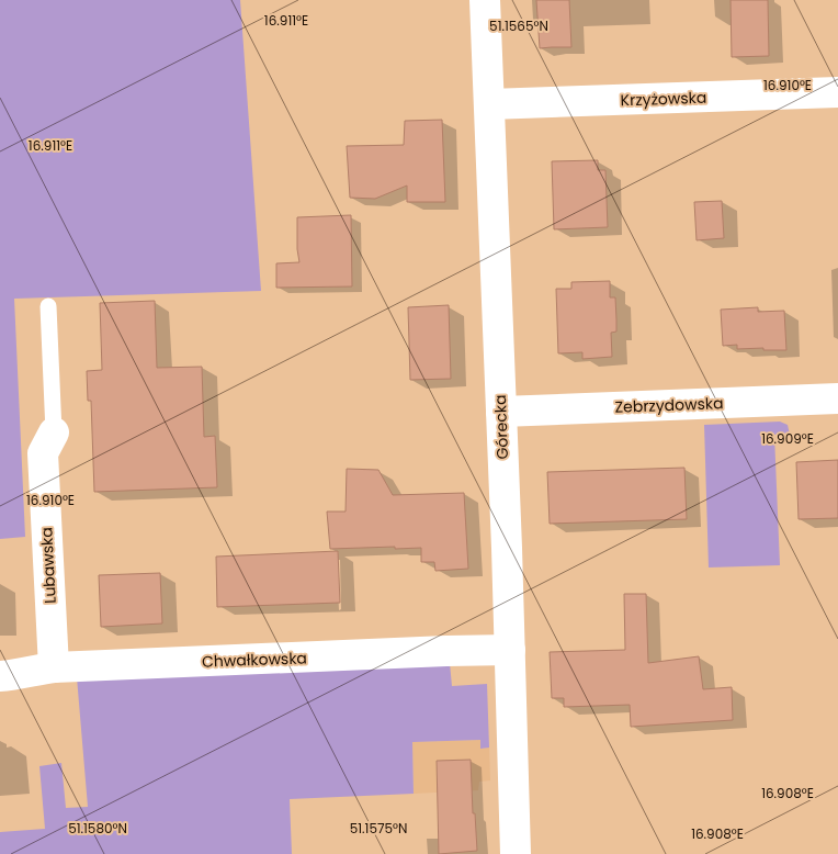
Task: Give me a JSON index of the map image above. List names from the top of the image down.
{
  "streets": {
    "street": [
      "Krzyżowska",
      "Zebrzydowska",
      "Górecka",
      "Lubawska",
      "Chwałkowska"
    ]
  },
  "crossings": [
    ["Krzyżowska", "Górecka"],
    ["Zebrzydowska", "Górecka"],
    ["Górecka", "Chwałkowska"],
    ["Lubawska", "Chwałkowska"]
  ],
  "coordinates": [
    "16.911°E",
    "51.1565°N",
    "16.910°E",
    "16.909°E",
    "16.908°E",
    "51.1580°N",
    "51.1575°N"
  ]
}
